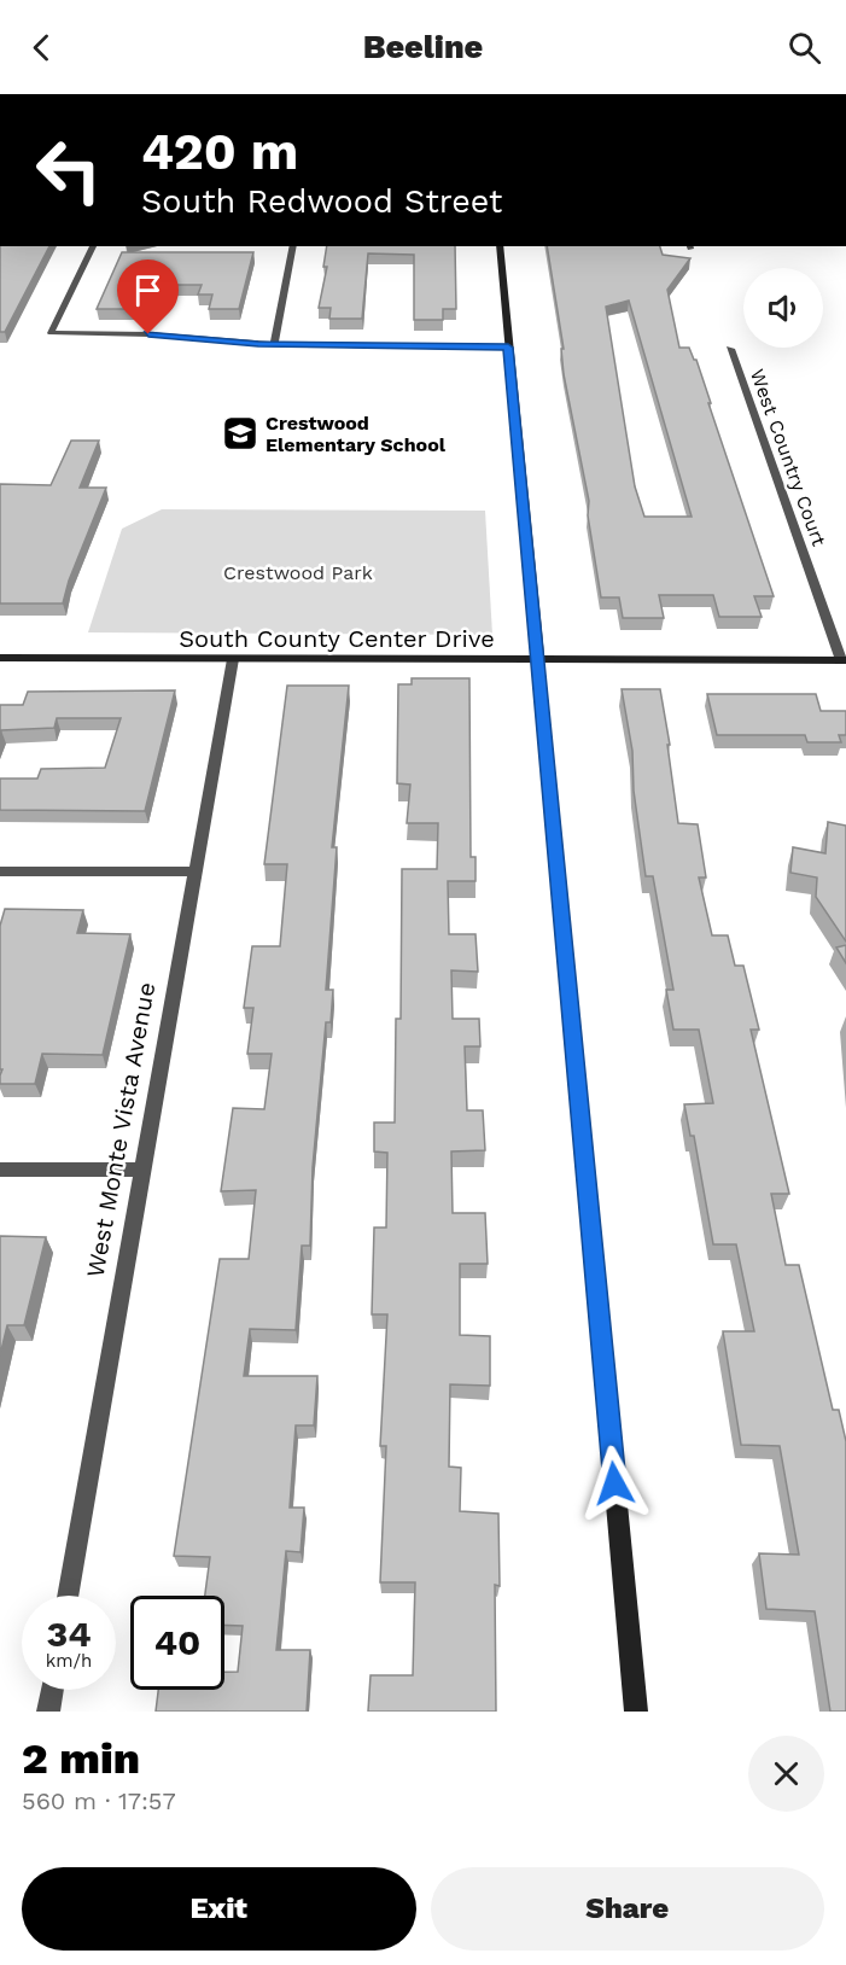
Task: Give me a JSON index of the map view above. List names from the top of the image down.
{
  "streets": {
    "street": ["West Country Court", "South County Center Drive", "West Monte Vista Avenue"]
  },
  "crossings": [
    ["West Country Court", "South County Center Drive"],
    ["South County Center Drive", "West Monte Vista Avenue"]
  ],
  "parks": ["Crestwood Park"],
  "places": {
    "school or university": ["Crestwood Elementary School"]
  },
  "page": {
    "header": "Beeline",
    "turn": ["420 m", "South Redwood Street"],
    "speed": "34 km/h",
    "limit": "40",
    "heading": ["2 min", "560 m · 17:57"],
    "buttons": ["Exit", "Share"]
  }
}
